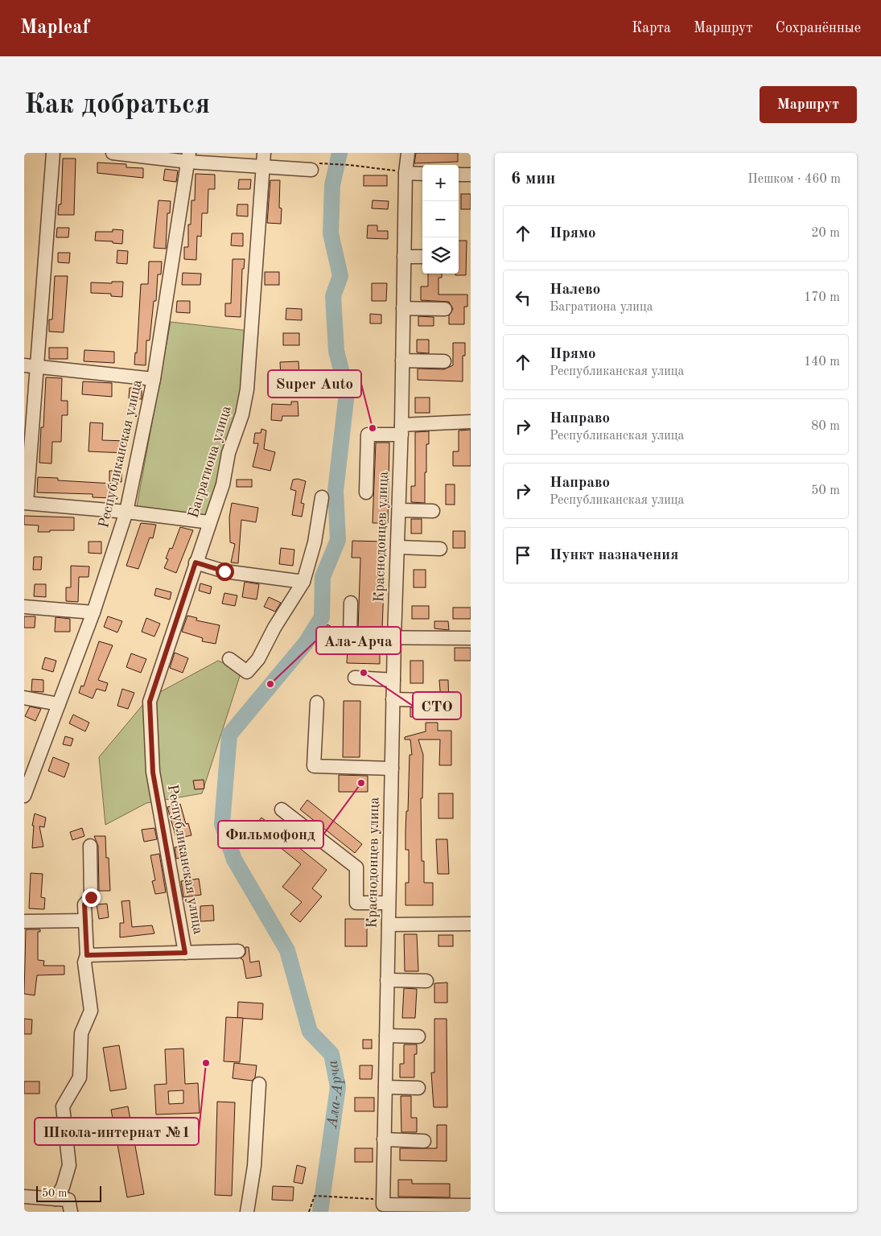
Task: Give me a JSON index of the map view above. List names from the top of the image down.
{
  "streets": {
    "street": ["Республиканская улица", "Багратиона улица", "Краснодонцев улица"]
  },
  "crossings": [
    ["Республиканская улица", "Багратиона улица"]
  ],
  "water": ["Ала-Арча"],
  "places": [
    "Super Auto",
    "СТО",
    "Ала-Арча",
    "Фильмофонд",
    "Школа-интернат №1"
  ],
  "scale_bar": "50 m",
  "page": {
    "header": "Mapleaf",
    "nav": ["Карта", "Маршрут", "Сохранённые"],
    "buttons": "Маршрут",
    "title": "Как добраться",
    "heading": ["6 мин", "Пешком · 460 m"],
    "map_buttons": ["+", "−"],
    "list": [
      ["Прямо", "20 m"],
      ["Налево", "Багратиона улица", "170 m"],
      ["Прямо", "Республиканская улица", "140 m"],
      ["Направо", "Республиканская улица", "80 m"],
      ["Направо", "Республиканская улица", "50 m"],
      "Пункт назначения"
    ],
    "scale": "50 m"
  }
}
